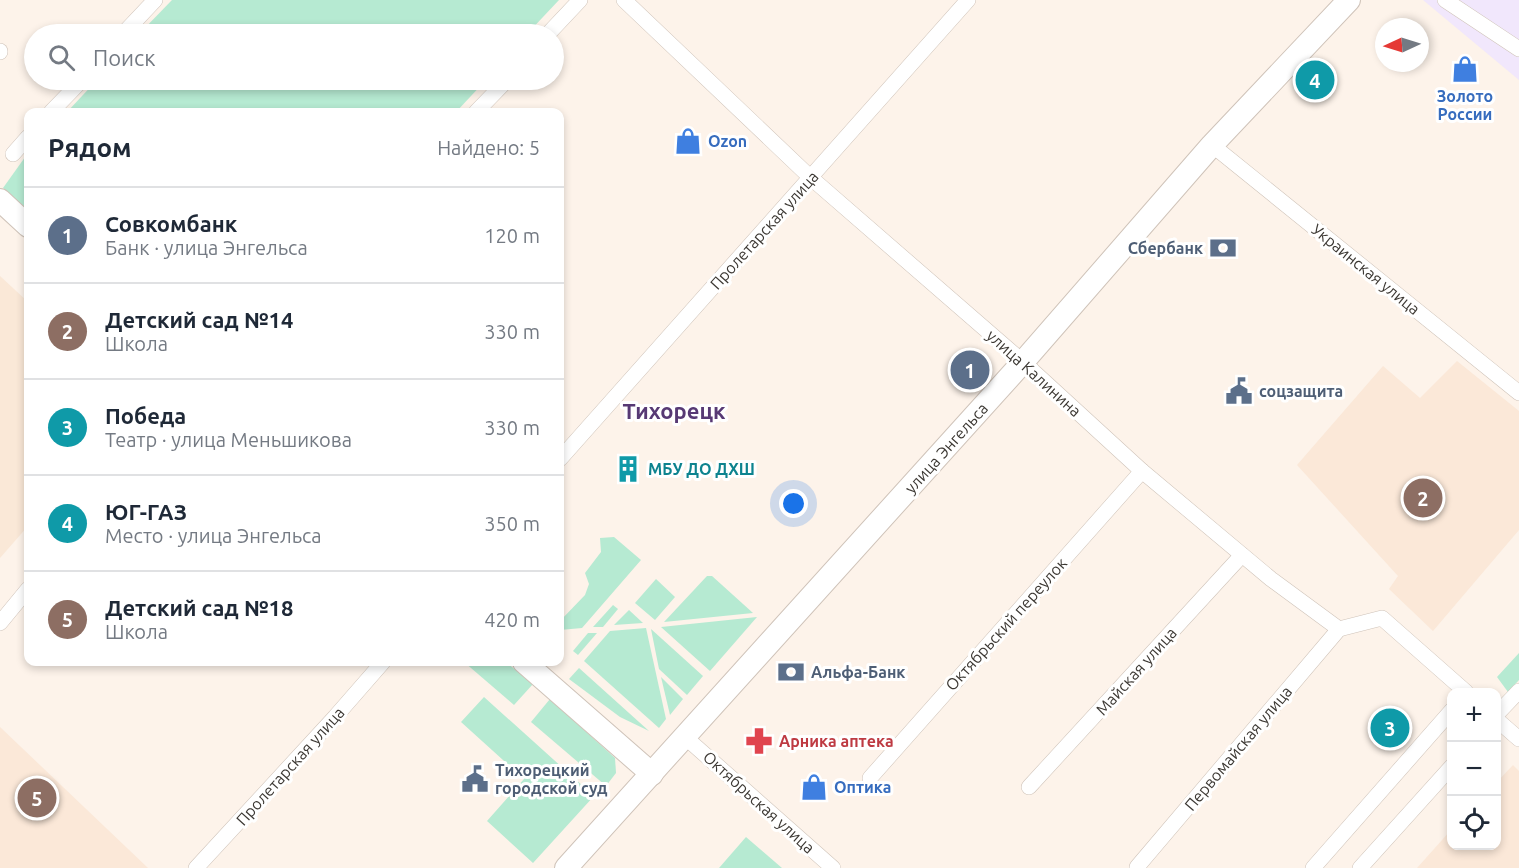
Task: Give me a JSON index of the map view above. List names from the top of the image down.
{
  "streets": {
    "main road": ["улица Энгельса"],
    "street": [
      "Пролетарская улица",
      "Украинская улица",
      "улица Калинина",
      "Октябрьский переулок",
      "Майская улица",
      "Первомайская улица",
      "Октябрьская улица"
    ]
  },
  "crossings": [
    ["Пролетарская улица", "улица Калинина"],
    ["Украинская улица", "улица Энгельса"],
    ["улица Калинина", "улица Энгельса"],
    ["улица Калинина", "Октябрьский переулок"],
    ["улица Калинина", "Майская улица"],
    ["улица Калинина", "Первомайская улица"],
    ["улица Энгельса", "Октябрьская улица"]
  ],
  "districts": ["Тихорецк"],
  "places": {
    "shop": ["Золото России", "Ozon", "Оптика"],
    "bank": ["Сбербанк", "Альфа-Банк"],
    "public building": ["соцзащита", "Тихорецкий городской суд"],
    "building": ["МБУ ДО ДХШ"],
    "pharmacy": ["Арника аптека"]
  },
  "north": "left",
  "page": {
    "search": "Поиск",
    "pins": [
      "4",
      "1",
      "2",
      "3",
      "5"
    ],
    "heading": ["Рядом", "Найдено: 5"],
    "list": [
      {
        "mark": "1",
        "name": "Совкомбанк",
        "note": "Банк · улица Энгельса",
        "value": "120 m"
      },
      {
        "mark": "2",
        "name": "Детский сад №14",
        "note": "Школа",
        "value": "330 m"
      },
      {
        "mark": "3",
        "name": "Победа",
        "note": "Театр · улица Меньшикова",
        "value": "330 m"
      },
      {
        "mark": "4",
        "name": "ЮГ-ГАЗ",
        "note": "Место · улица Энгельса",
        "value": "350 m"
      },
      {
        "mark": "5",
        "name": "Детский сад №18",
        "note": "Школа",
        "value": "420 m"
      }
    ],
    "map_buttons": ["+", "−"]
  }
}
